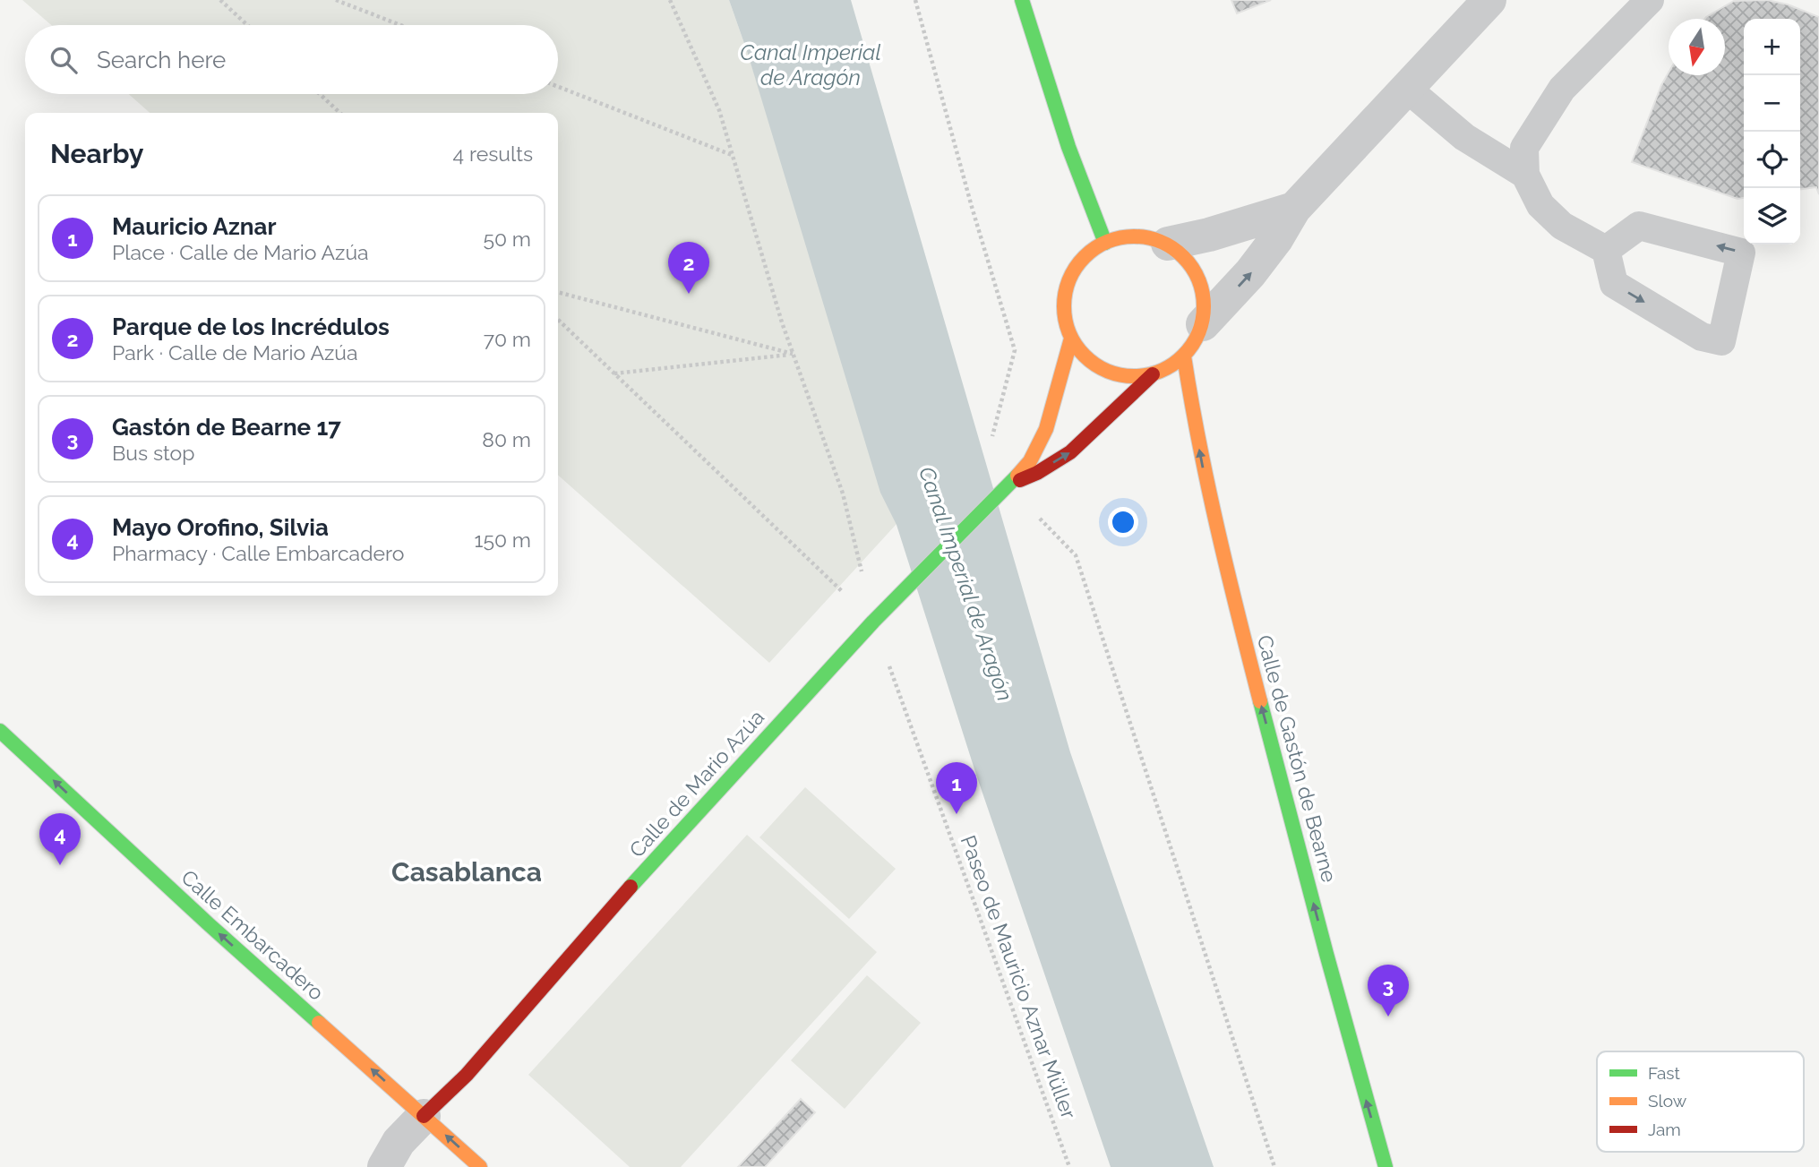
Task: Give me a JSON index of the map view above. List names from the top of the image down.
{
  "streets": {
    "street": ["Calle de Gastón de Bearne", "Calle de Mario Azúa", "Calle Embarcadero"],
    "path": ["Paseo de Mauricio Aznar Müller"]
  },
  "crossings": [
    ["Calle de Gastón de Bearne", "Calle de Mario Azúa"],
    ["Calle de Mario Azúa", "Calle Embarcadero"],
    ["Calle de Mario Azúa", "Paseo de Mauricio Aznar Müller"]
  ],
  "one_way": ["Calle de Gastón de Bearne", "Calle Embarcadero"],
  "districts": ["Casablanca"],
  "water": ["Canal Imperial de Aragón"],
  "legend": ["Fast", "Slow", "Jam"],
  "north": "bottom",
  "page": {
    "map_buttons": ["+", "−"],
    "search": "Search here",
    "heading": ["Nearby", "4 results"],
    "list": [
      {
        "mark": "1",
        "name": "Mauricio Aznar",
        "note": "Place · Calle de Mario Azúa",
        "value": "50 m"
      },
      {
        "mark": "2",
        "name": "Parque de los Incrédulos",
        "note": "Park · Calle de Mario Azúa",
        "value": "70 m"
      },
      {
        "mark": "3",
        "name": "Gastón de Bearne 17",
        "note": "Bus stop",
        "value": "80 m"
      },
      {
        "mark": "4",
        "name": "Mayo Orofino, Silvia",
        "note": "Pharmacy · Calle Embarcadero",
        "value": "150 m"
      }
    ],
    "pins": [
      "2",
      "1",
      "4",
      "3"
    ]
  }
}
